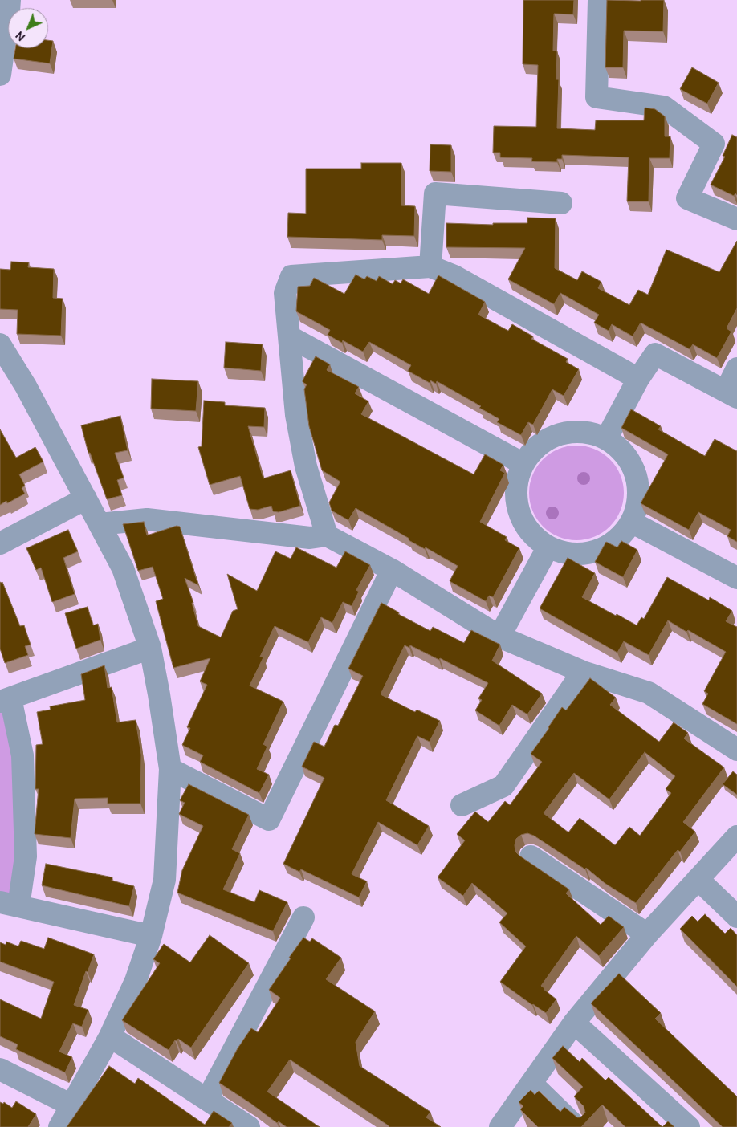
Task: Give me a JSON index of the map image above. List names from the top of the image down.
{
  "north": "bottom left"
}
